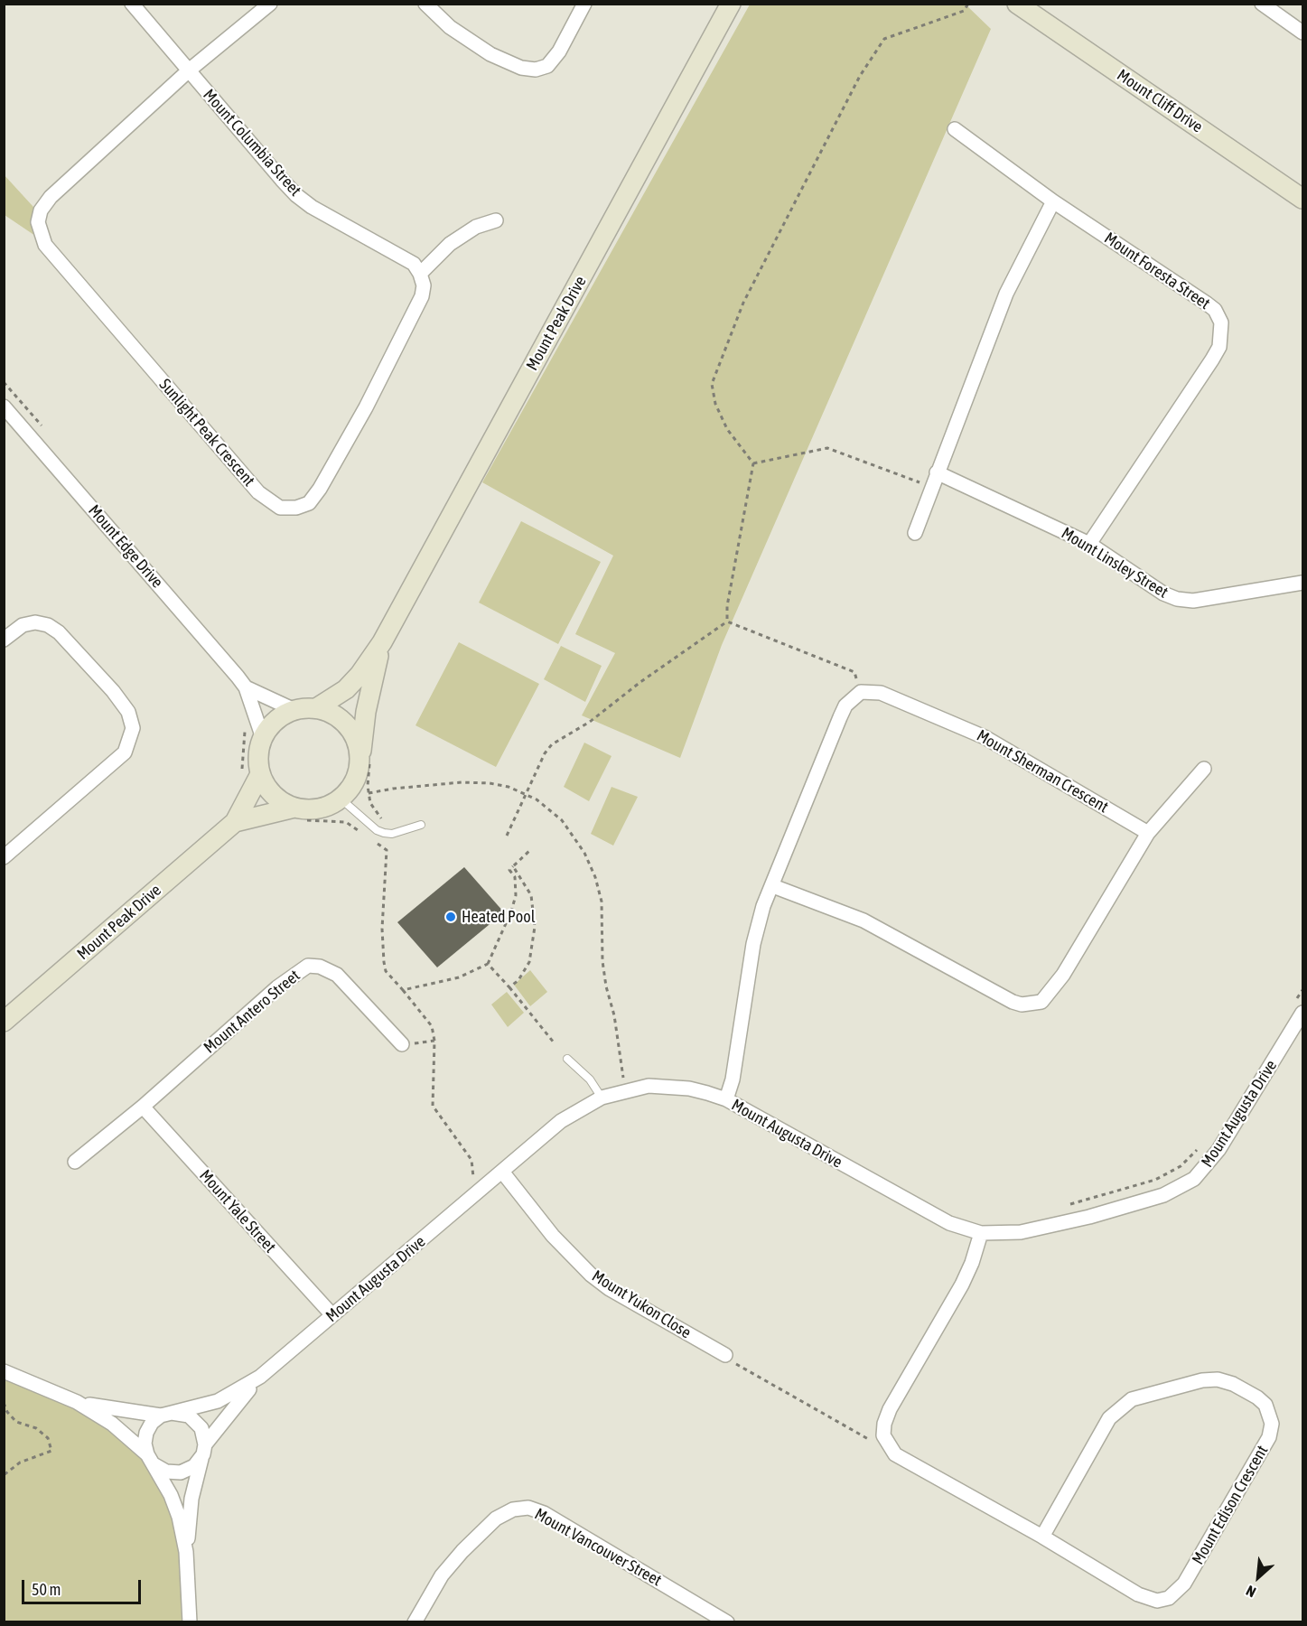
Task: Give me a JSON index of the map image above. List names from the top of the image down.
{
  "streets": {
    "street": [
      "Mount Cliff Drive",
      "Mount Columbia Street",
      "Mount Foresta Street",
      "Mount Peak Drive",
      "Sunlight Peak Crescent",
      "Mount Edge Drive",
      "Mount Linsley Street",
      "Mount Sherman Crescent",
      "Mount Antero Street",
      "Mount Augusta Drive",
      "Mount Yale Street",
      "Mount Yukon Close",
      "Mount Edison Crescent",
      "Mount Vancouver Street"
    ]
  },
  "crossings": [
    ["Mount Columbia Street", "Sunlight Peak Crescent"],
    ["Mount Foresta Street", "Mount Linsley Street"],
    ["Mount Peak Drive", "Mount Edge Drive"],
    ["Mount Antero Street", "Mount Yale Street"],
    ["Mount Augusta Drive", "Mount Yale Street"],
    ["Mount Augusta Drive", "Mount Yukon Close"]
  ],
  "places": ["Heated Pool"],
  "scale_bar": "50 m",
  "north": "bottom left"
}
